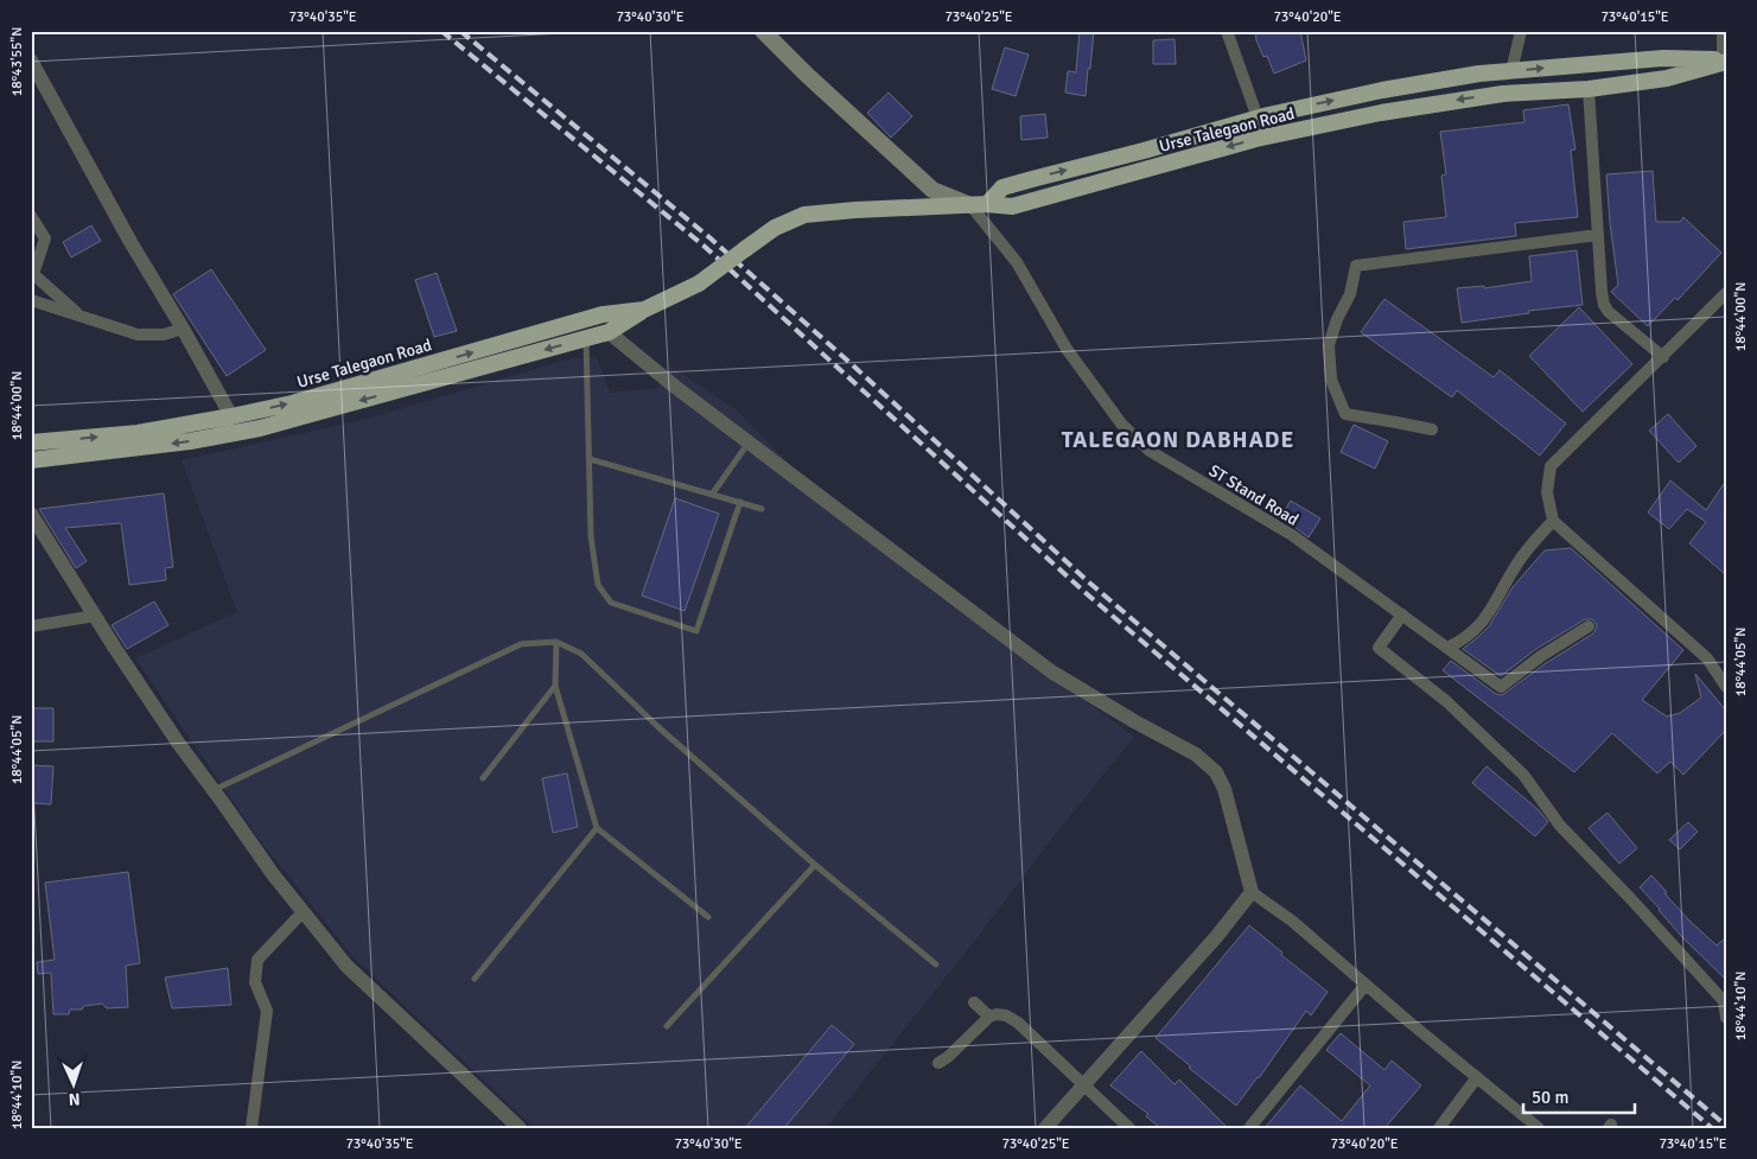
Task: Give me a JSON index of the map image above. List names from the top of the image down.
{
  "streets": {
    "highway": ["Urse Talegaon Road"],
    "street": ["ST Stand Road"]
  },
  "crossings": [
    ["Urse Talegaon Road", "ST Stand Road"]
  ],
  "districts": ["TALEGAON DABHADE"],
  "scale_bar": "50 m",
  "north": "bottom",
  "coordinates": [
    "73°40'35\"E",
    "73°40'30\"E",
    "73°40'25\"E",
    "73°40'20\"E",
    "73°40'15\"E",
    "18°43'55\"N",
    "18°44'00\"N",
    "18°44'05\"N",
    "18°44'10\"N"
  ]
}
